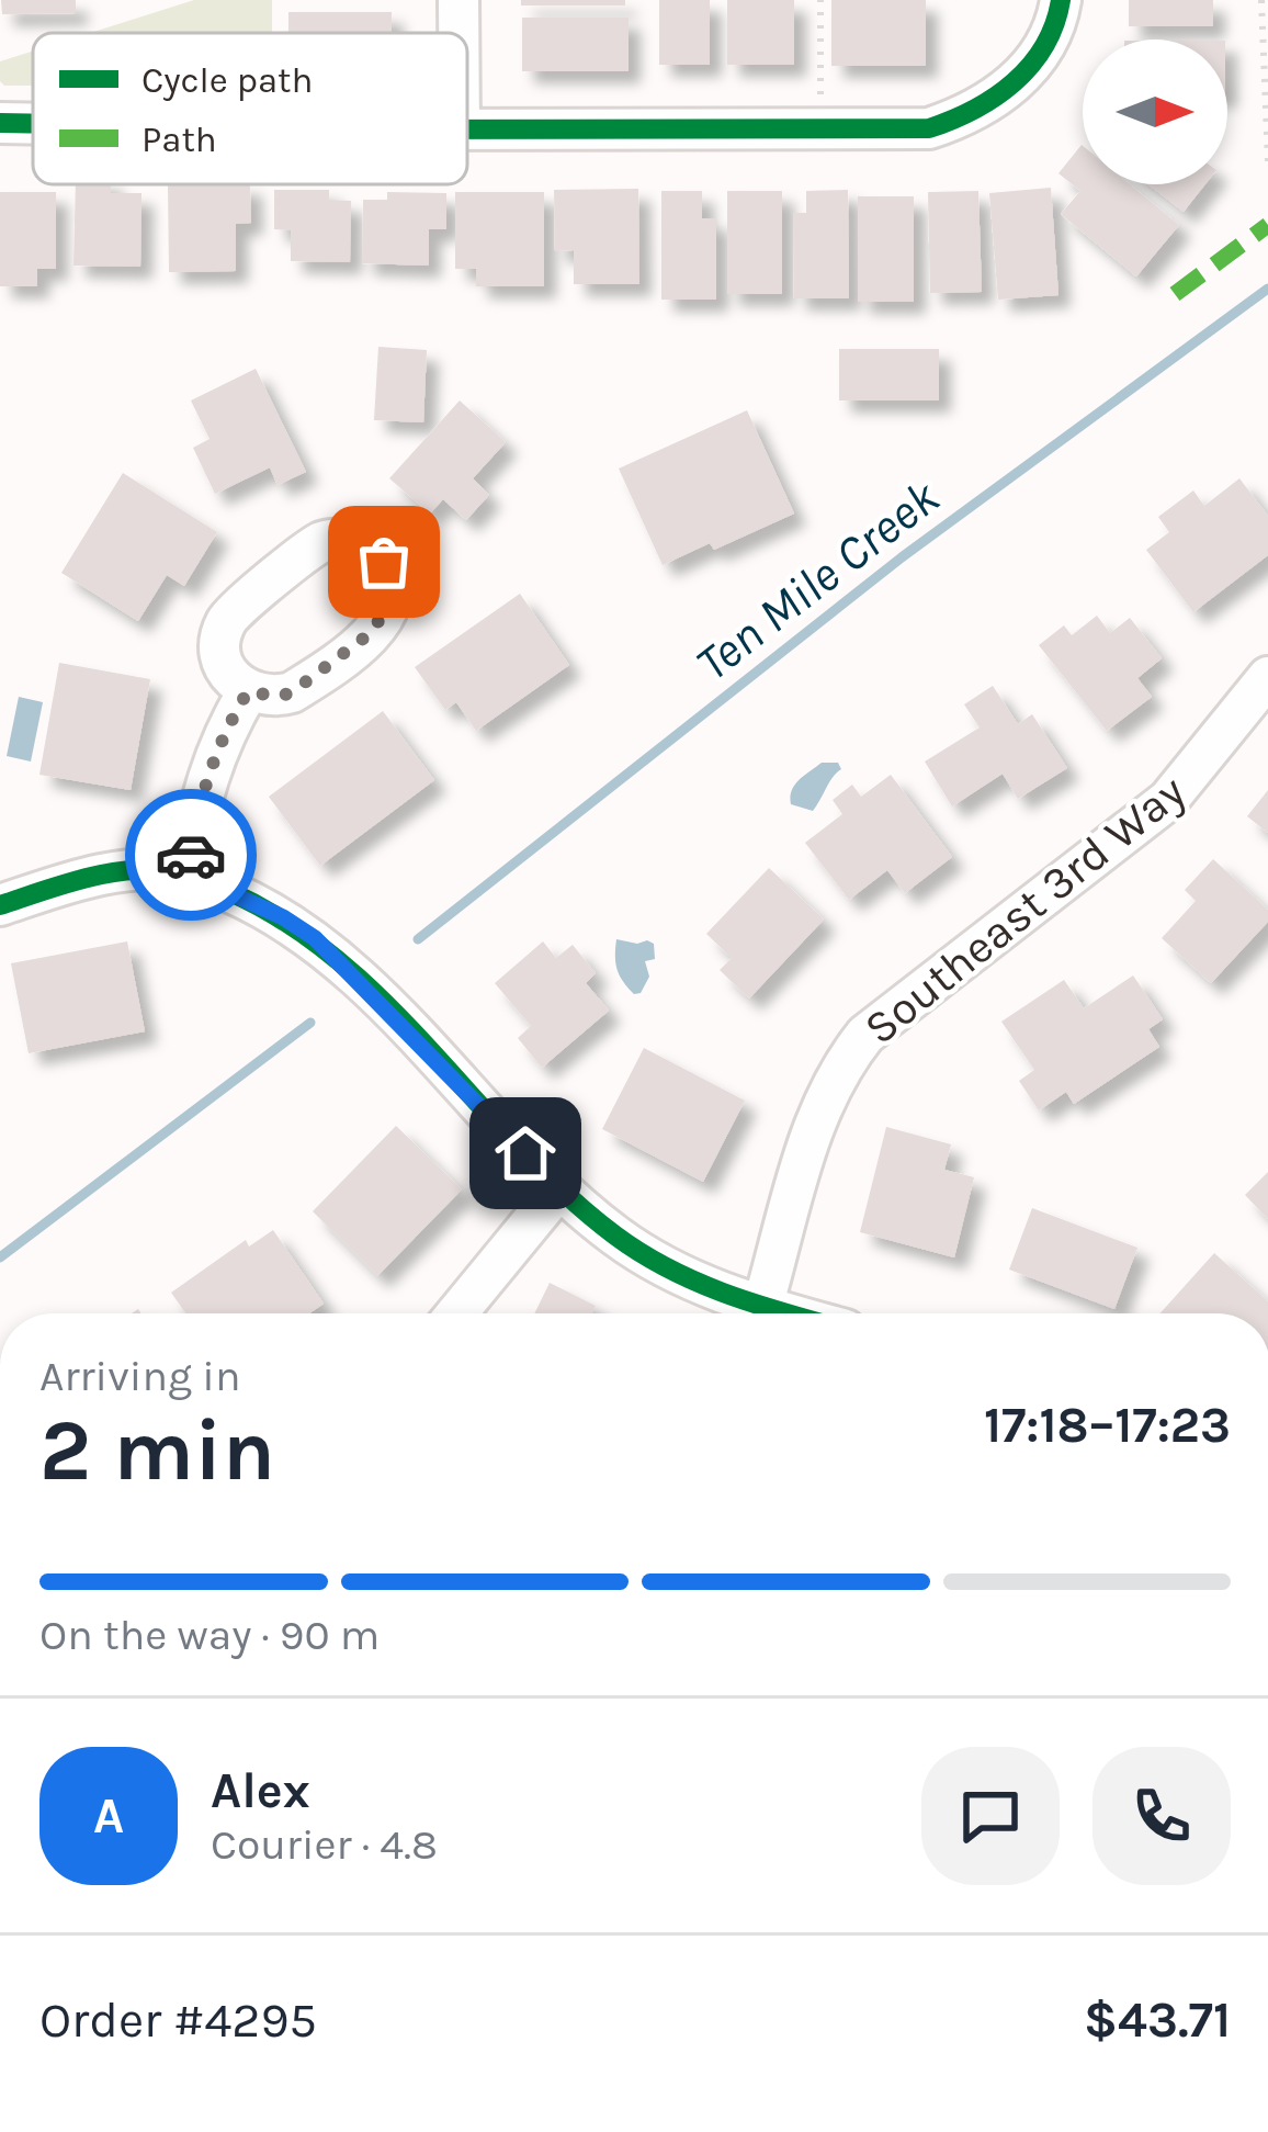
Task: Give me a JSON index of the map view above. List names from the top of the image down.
{
  "streets": {
    "street": ["Southeast 3rd Way"]
  },
  "water": ["Ten Mile Creek"],
  "legend": ["Cycle path", "Path"],
  "north": "right",
  "page": {
    "heading": ["2 min", "Arriving in", "17:18–17:23"],
    "panel": [
      "Alex",
      "Courier · 4.8",
      "Order #4295",
      "$43.71"
    ],
    "bar": "On the way · 90 m",
    "round": "A"
  }
}
